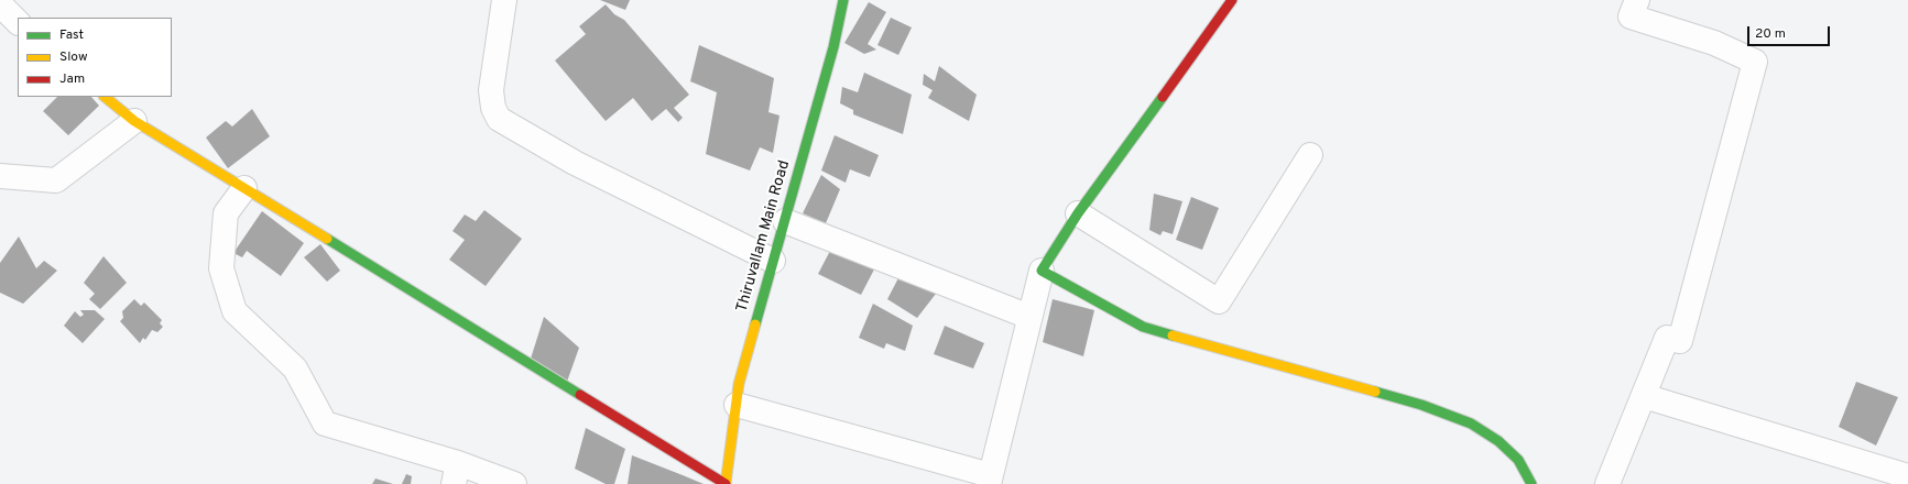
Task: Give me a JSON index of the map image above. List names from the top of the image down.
{
  "streets": {
    "street": ["Thiruvallam Main Road"]
  },
  "legend": ["Fast", "Slow", "Jam"],
  "scale_bar": "20 m"
}
